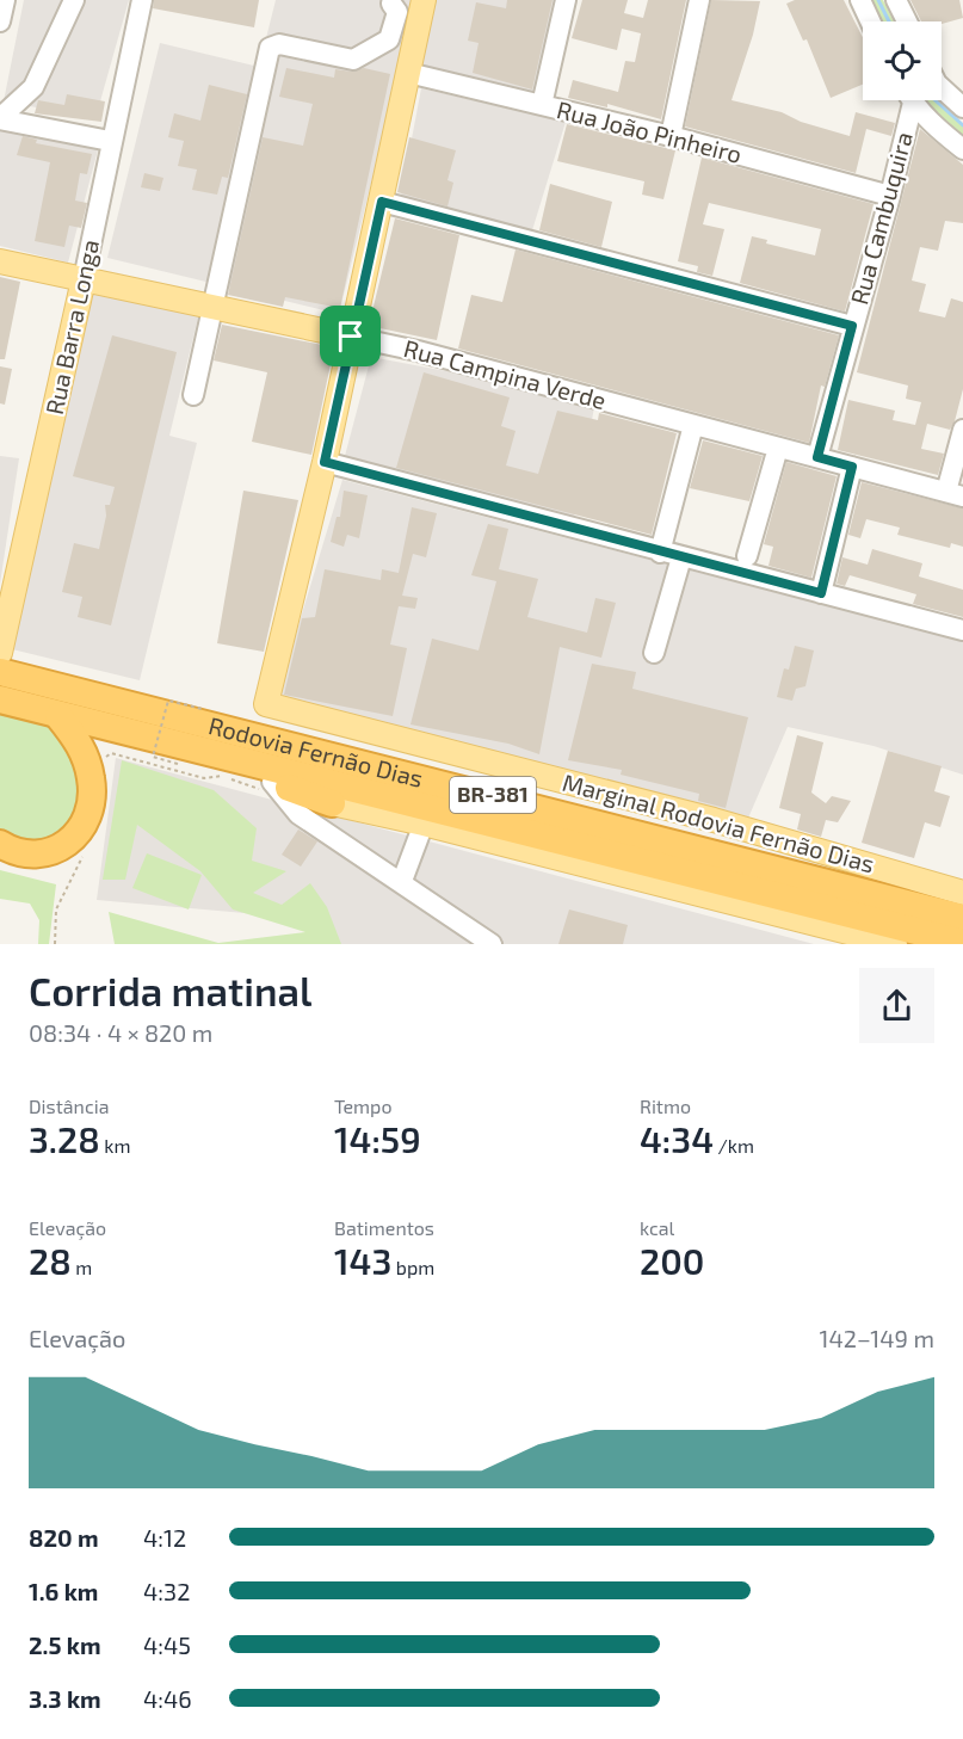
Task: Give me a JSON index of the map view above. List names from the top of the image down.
{
  "streets": {
    "highway": ["Rodovia Fernão Dias", "BR-381"],
    "main road": ["Rua Barra Longa", "Rua Campina Verde", "Marginal Rodovia Fernão Dias"],
    "street": ["Rua João Pinheiro", "Rua Cambuquira"]
  },
  "crossings": [
    ["Rua João Pinheiro", "Rua Cambuquira"],
    ["Rua Cambuquira", "Rua Campina Verde"],
    ["Rua Barra Longa", "Rua Campina Verde"],
    ["Rodovia Fernão Dias", "BR-381"]
  ],
  "page": {
    "heading": ["Corrida matinal", "08:34 · 4 × 820 m"],
    "stats": [
      ["Distância", "3.28 km"],
      ["Tempo", "14:59"],
      ["Ritmo", "4:34 /km"],
      ["Elevação", "28 m"],
      ["Batimentos", "143 bpm"],
      ["kcal", "200"]
    ],
    "chart": ["Elevação", "142–149 m"],
    "list": [
      {
        "name": "820 m",
        "note": "4:12"
      },
      {
        "name": "1.6 km",
        "note": "4:32"
      },
      {
        "name": "2.5 km",
        "note": "4:45"
      },
      {
        "name": "3.3 km",
        "note": "4:46"
      }
    ]
  }
}
